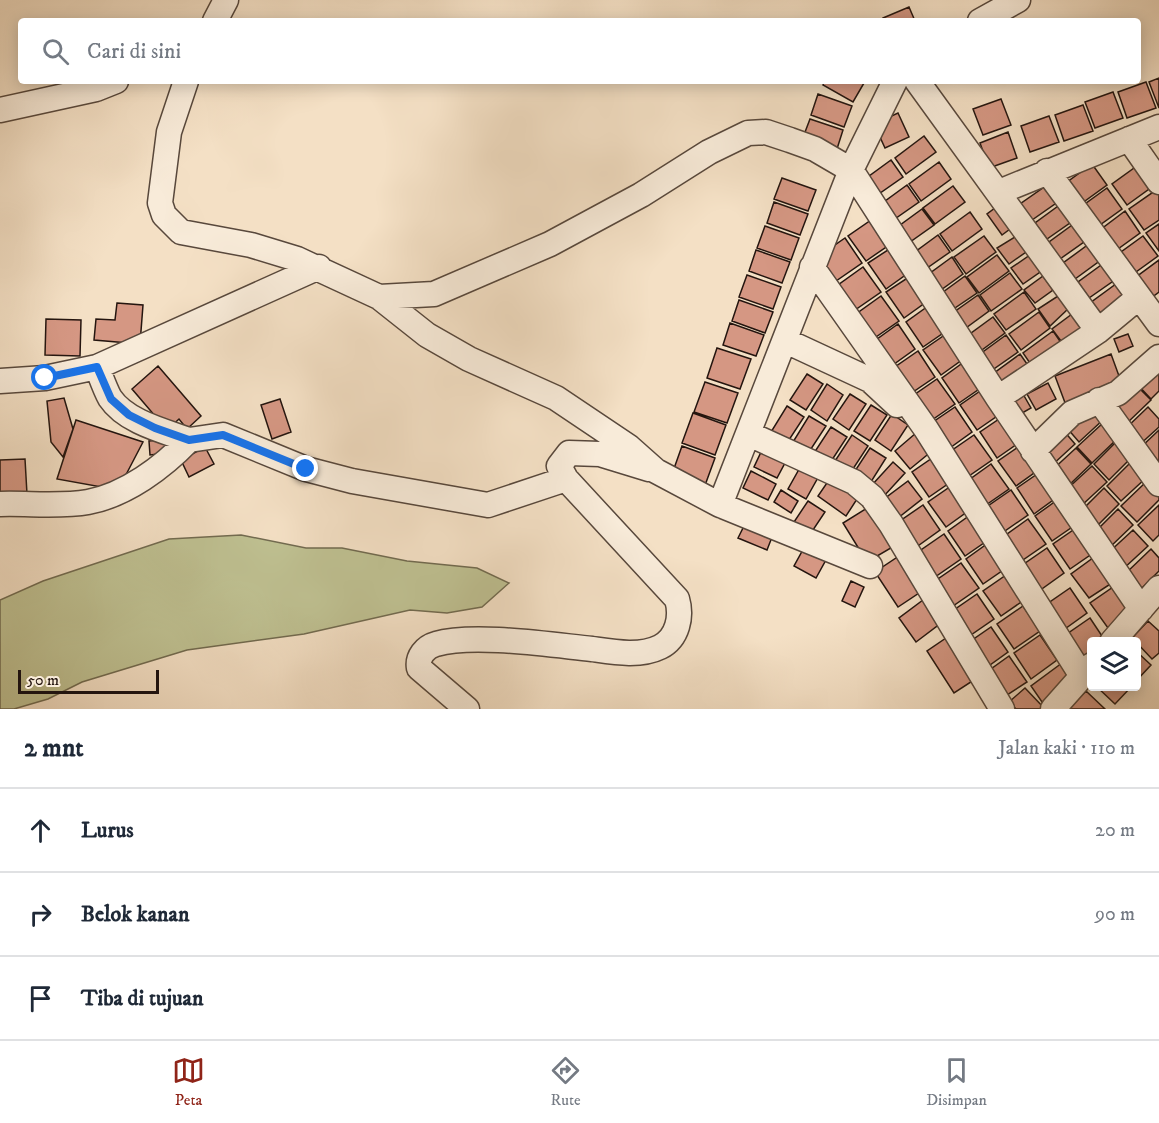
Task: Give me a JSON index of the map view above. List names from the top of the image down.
{
  "scale_bar": "50 m",
  "page": {
    "search": "Cari di sini",
    "scale": "50 m",
    "heading": ["2 mnt", "Jalan kaki · 110 m"],
    "list": [
      ["Lurus", "20 m"],
      ["Belok kanan", "90 m"],
      "Tiba di tujuan"
    ],
    "nav": ["Peta", "Rute", "Disimpan"]
  }
}
